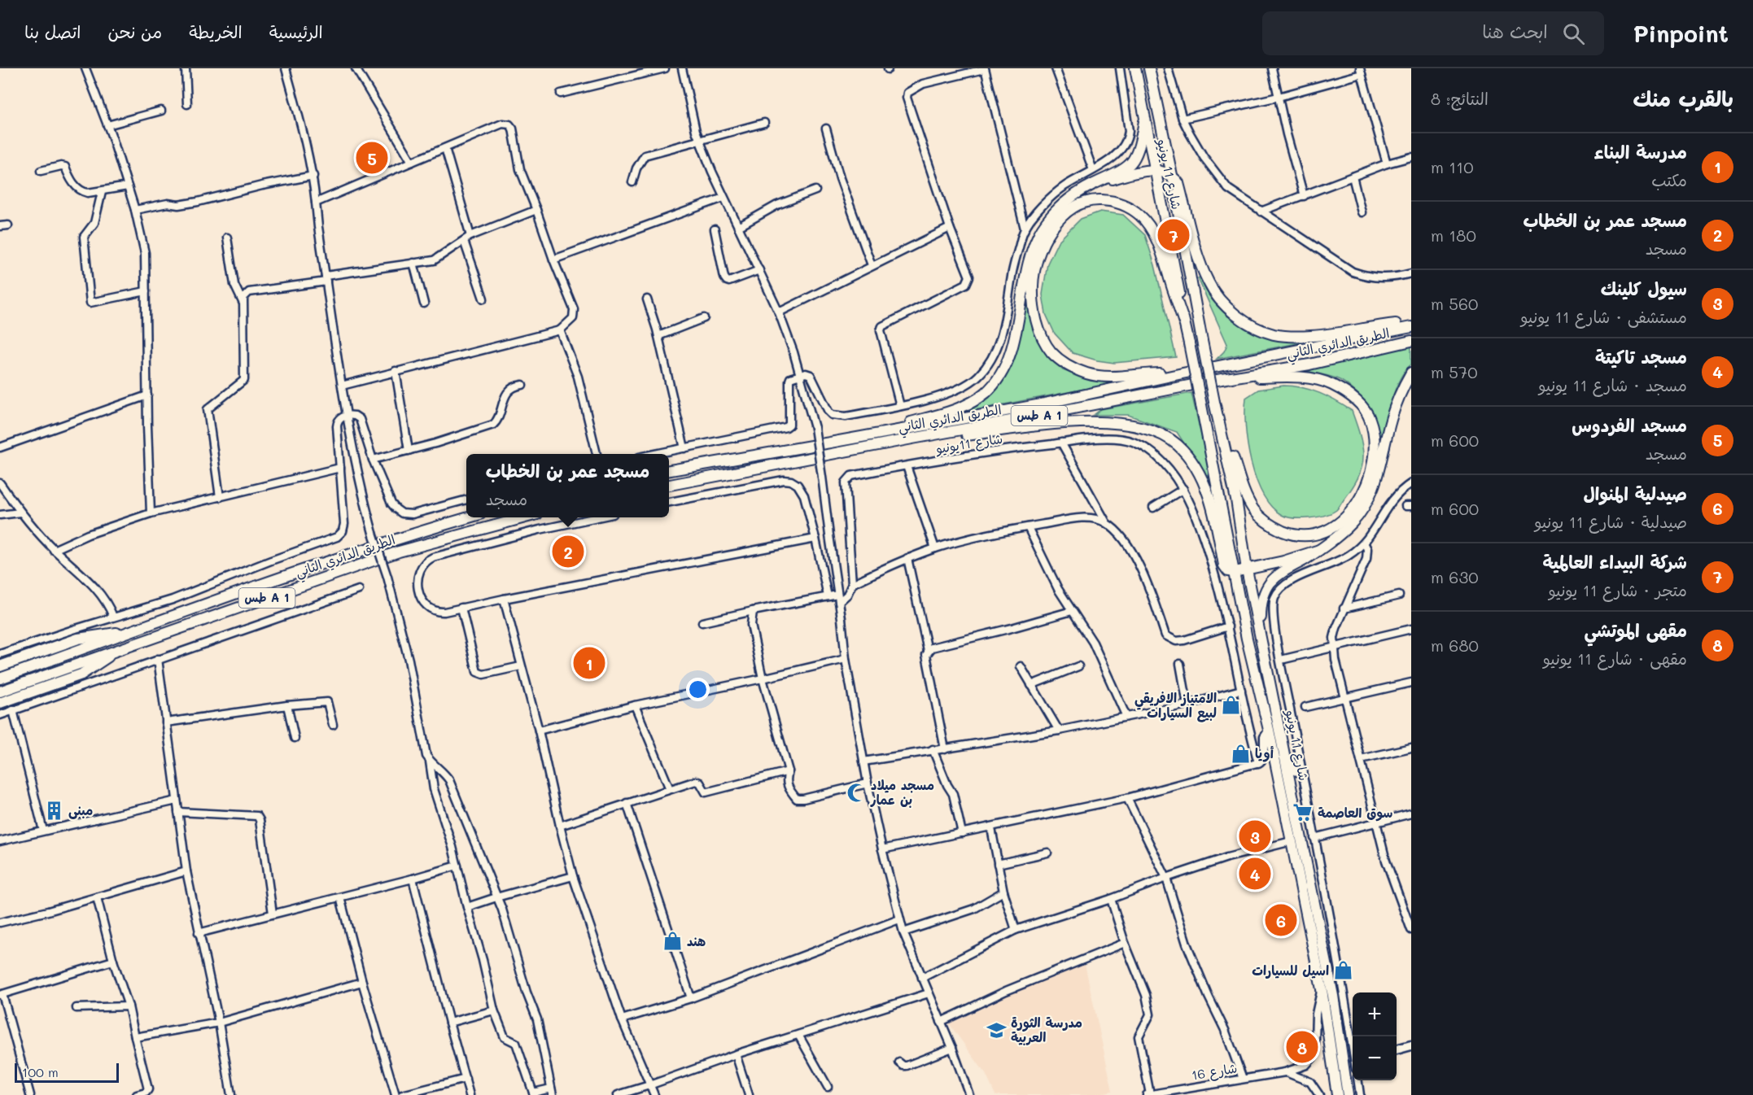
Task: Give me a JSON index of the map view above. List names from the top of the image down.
{
  "streets": {
    "highway": ["شارع 11 يونيو", "الطريق الدائري الثاني", "طس A 1"],
    "street": ["شارع 11يونيو", "شارع 16"]
  },
  "crossings": [
    ["شارع 11 يونيو", "شارع 16"]
  ],
  "places": {
    "shop": [
      "الامتياز الافريقي لبيع السيارات",
      "أويا",
      "هند",
      "اسيل للسيارات"
    ],
    "mosque": ["مسجد ميلاد بن عمار"],
    "building": ["مبنى"],
    "supermarket": ["سوق العاصمة"],
    "school or university": ["مدرسة الثورة العربية"]
  },
  "scale_bar": "100 m",
  "page": {
    "header": "Pinpoint",
    "search": "ابحث هنا",
    "nav": [
      "الرئيسية",
      "الخريطة",
      "من نحن",
      "اتصل بنا"
    ],
    "heading": ["بالقرب منك", "النتائج: 8"],
    "list": [
      {
        "mark": "1",
        "name": "مدرسة البناء",
        "note": "مكتب",
        "value": "110 m"
      },
      {
        "mark": "2",
        "name": "مسجد عمر بن الخطاب",
        "note": "مسجد",
        "value": "180 m"
      },
      {
        "mark": "3",
        "name": "سيول كلينك",
        "note": "مستشفى · شارع 11 يونيو",
        "value": "560 m"
      },
      {
        "mark": "4",
        "name": "مسجد تاكيتة",
        "note": "مسجد · شارع 11 يونيو",
        "value": "570 m"
      },
      {
        "mark": "5",
        "name": "مسجد الفردوس",
        "note": "مسجد",
        "value": "600 m"
      },
      {
        "mark": "6",
        "name": "صيدلية المنوال",
        "note": "صيدلية · شارع 11 يونيو",
        "value": "600 m"
      },
      {
        "mark": "7",
        "name": "شركة البيداء العالمية",
        "note": "متجر · شارع 11 يونيو",
        "value": "630 m"
      },
      {
        "mark": "8",
        "name": "مقهى الموتشي",
        "note": "مقهى · شارع 11 يونيو",
        "value": "680 m"
      }
    ],
    "pins": [
      "5",
      "7",
      "2",
      "1",
      "3",
      "4",
      "6",
      "8"
    ],
    "popup": ["مسجد عمر بن الخطاب", "مسجد"],
    "map_buttons": ["+", "−"],
    "scale": "100 m"
  }
}
